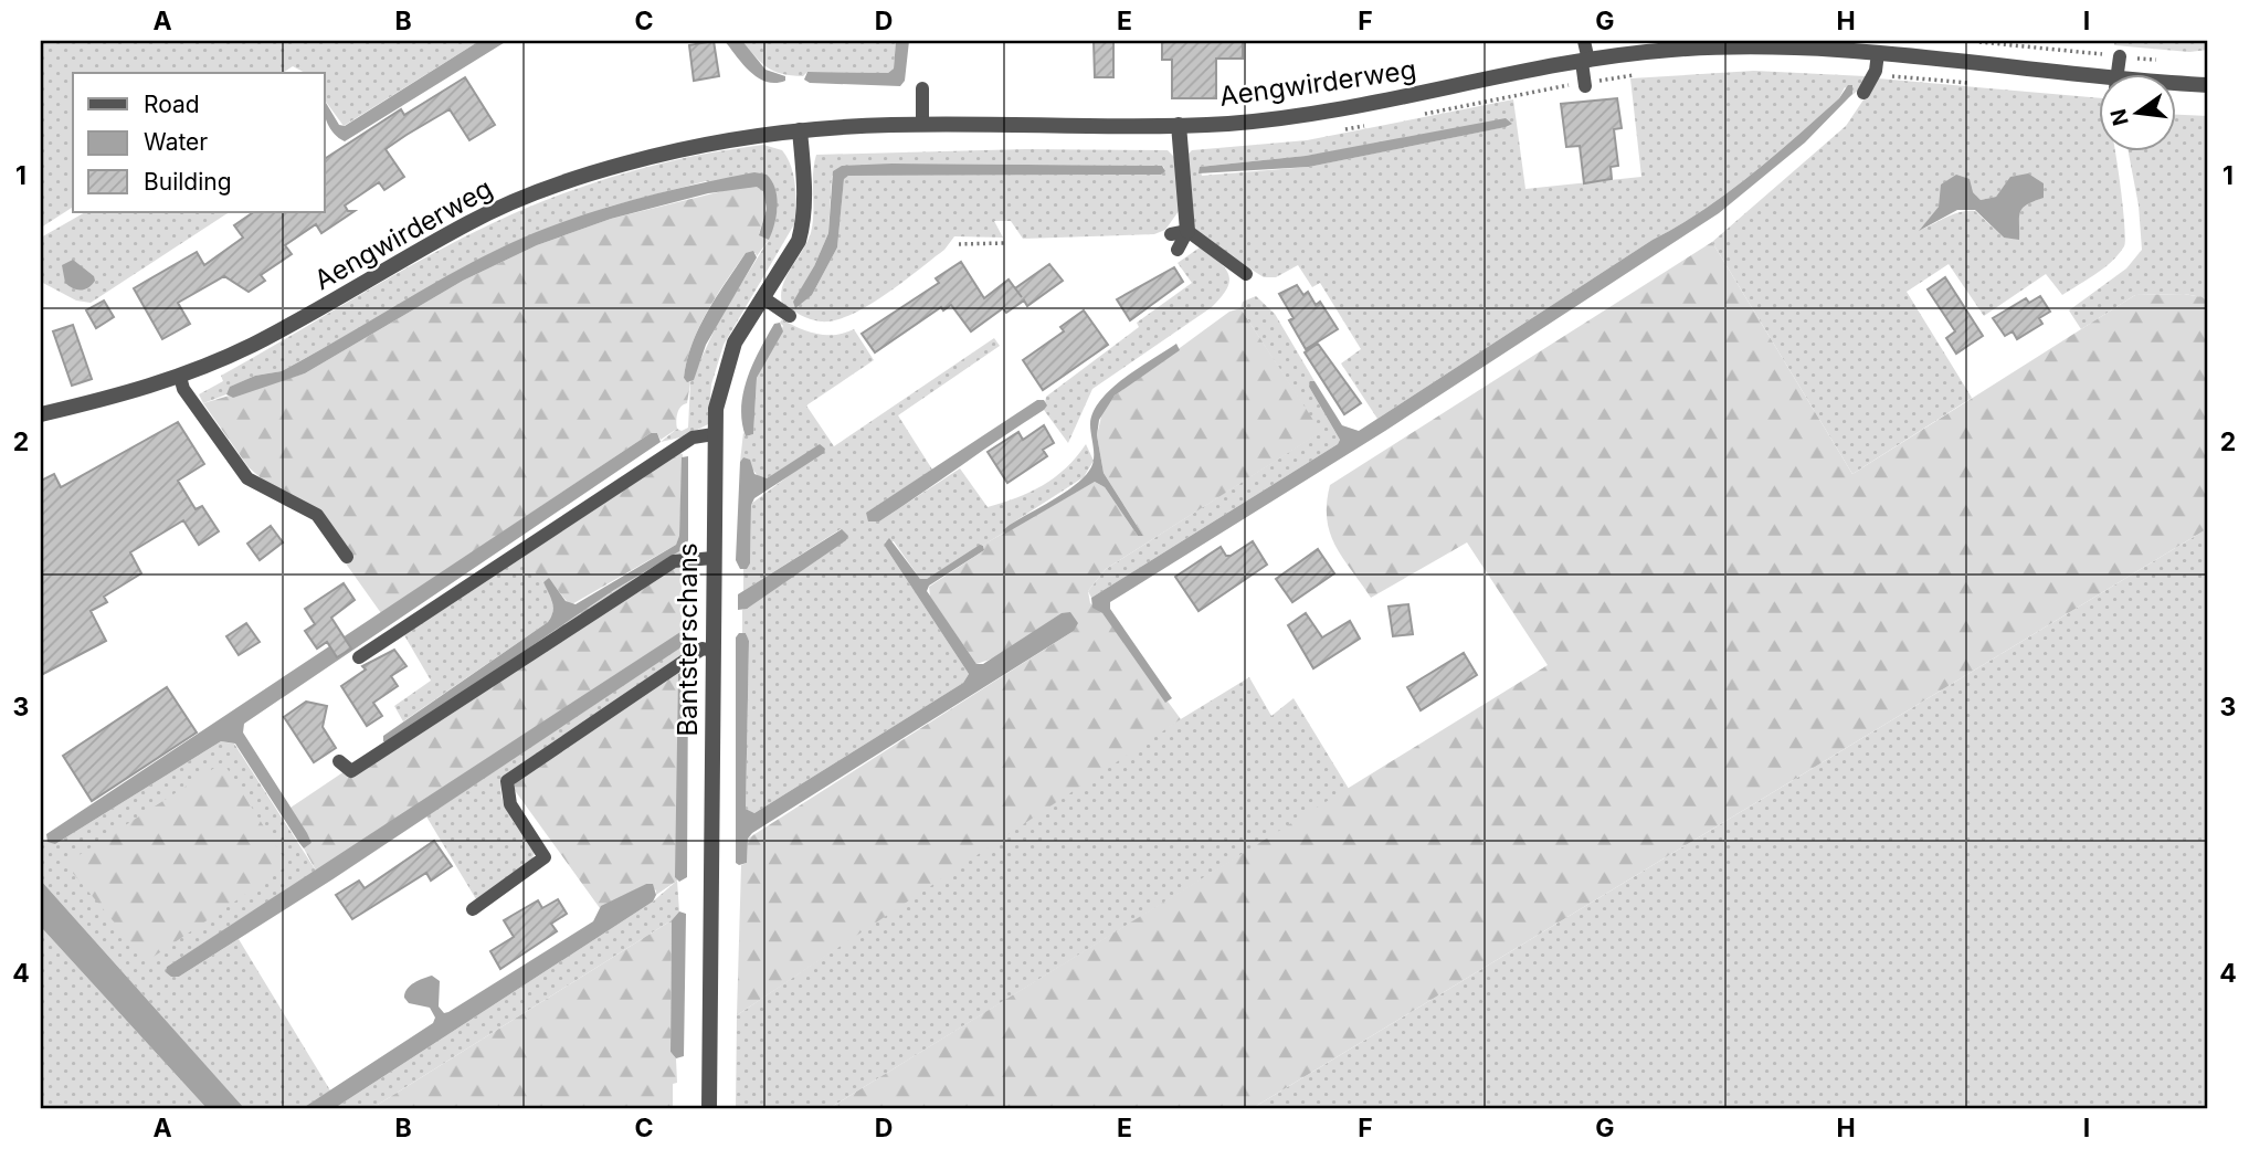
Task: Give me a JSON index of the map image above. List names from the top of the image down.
{
  "streets": {
    "street": ["Aengwirderweg", "Bantsterschans"]
  },
  "crossings": [
    ["Aengwirderweg", "Bantsterschans"]
  ],
  "legend": ["Road", "Water", "Building"],
  "north": "left",
  "grid": {
    "columns": [
      "A",
      "B",
      "C",
      "D",
      "E",
      "F",
      "G",
      "H",
      "I"
    ],
    "rows": [
      "1",
      "2",
      "3",
      "4"
    ]
  }
}
